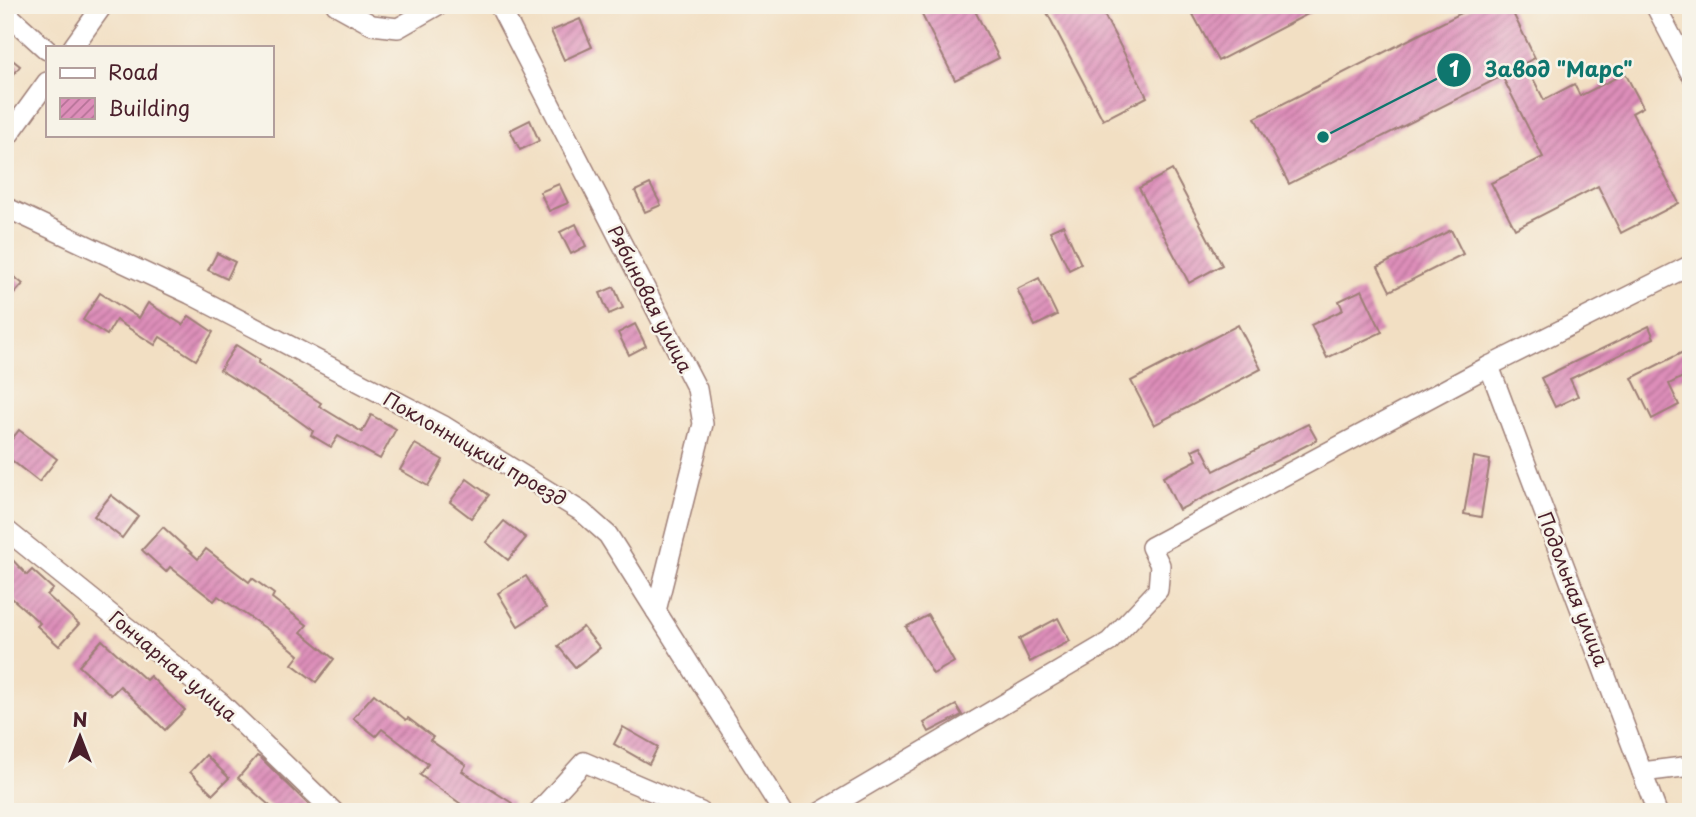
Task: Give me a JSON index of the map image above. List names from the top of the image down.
{
  "streets": {
    "street": [
      "Рябиновая улица",
      "Поклонницкий проезд",
      "Подольная улица",
      "Гончарная улица"
    ]
  },
  "crossings": [
    ["Рябиновая улица", "Поклонницкий проезд"]
  ],
  "places": ["Завод \"Марс\""],
  "legend": ["Road", "Building"],
  "north": "top"
}
